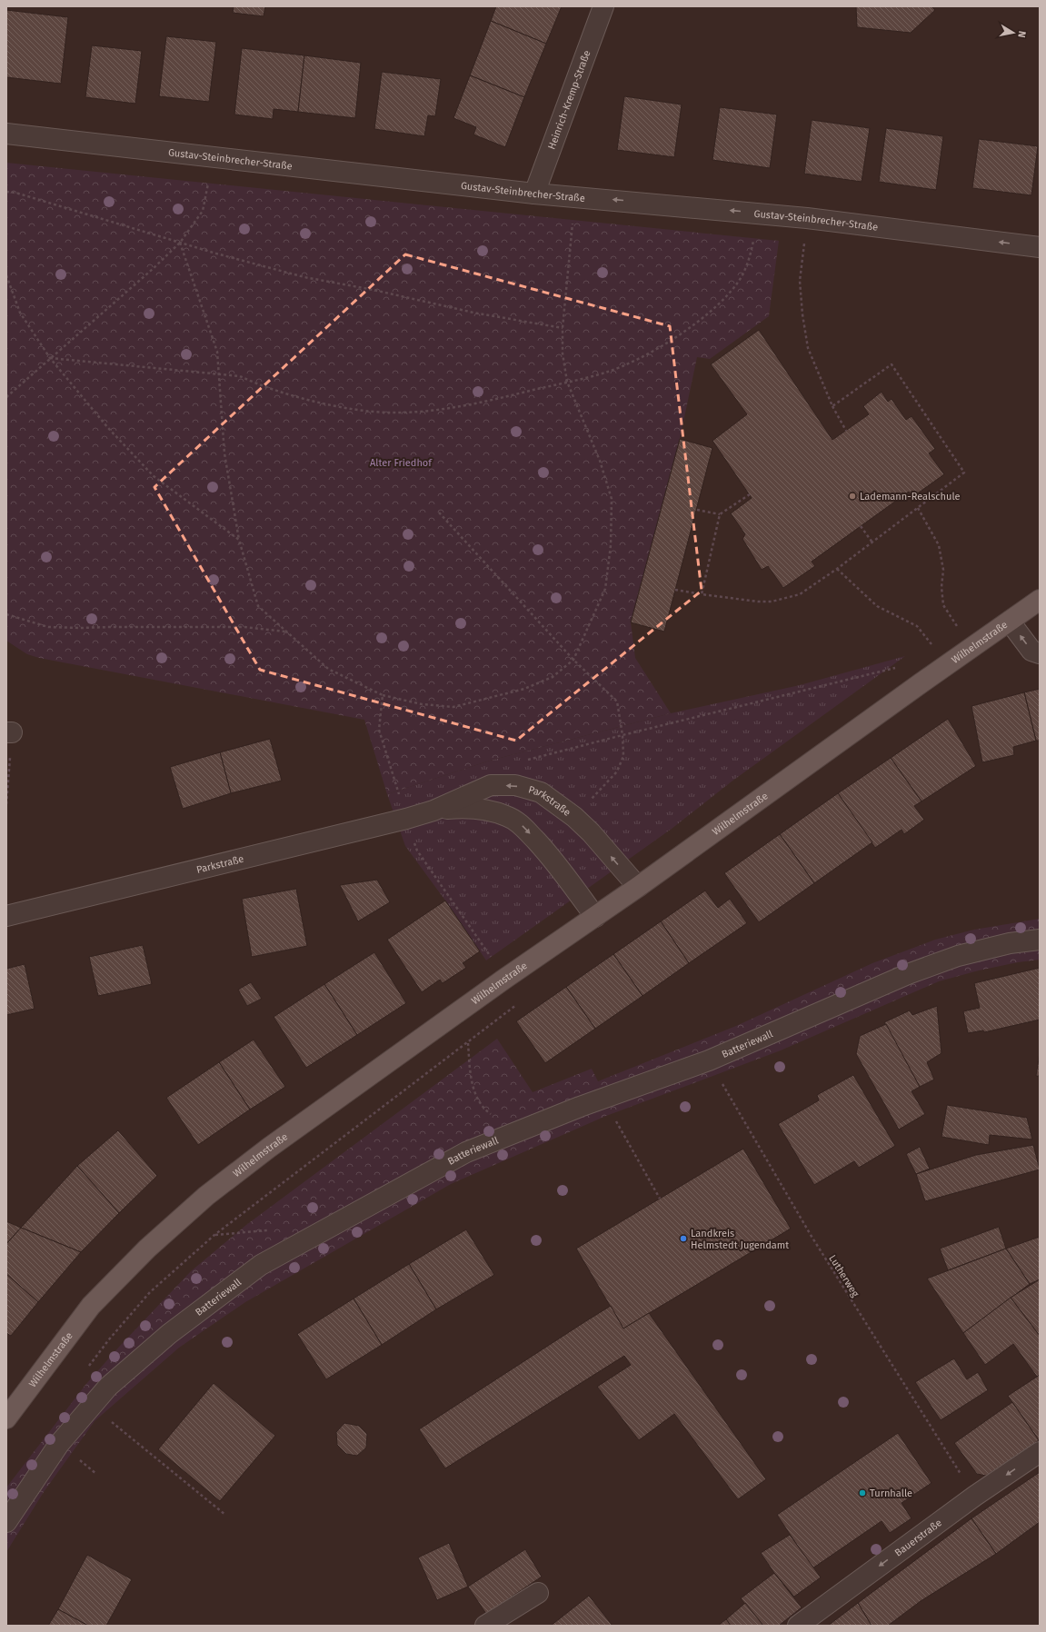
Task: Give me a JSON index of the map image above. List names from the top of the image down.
{
  "streets": {
    "main road": ["Wilhelmstraße"],
    "street": [
      "Heinrich-Kremp-Straße",
      "Gustav-Steinbrecher-Straße",
      "Parkstraße",
      "Batteriewall",
      "Bauerstraße"
    ],
    "path": ["Lutherweg"]
  },
  "crossings": [
    ["Heinrich-Kremp-Straße", "Gustav-Steinbrecher-Straße"],
    ["Wilhelmstraße", "Parkstraße"],
    ["Batteriewall", "Lutherweg"],
    ["Lutherweg", "Bauerstraße"]
  ],
  "one_way": ["Gustav-Steinbrecher-Straße", "Bauerstraße"],
  "parks": ["Alter Friedhof"],
  "places": ["Lademann-Realschule", "Landkreis Helmstedt Jugendamt", "Turnhalle"],
  "north": "right"
}
